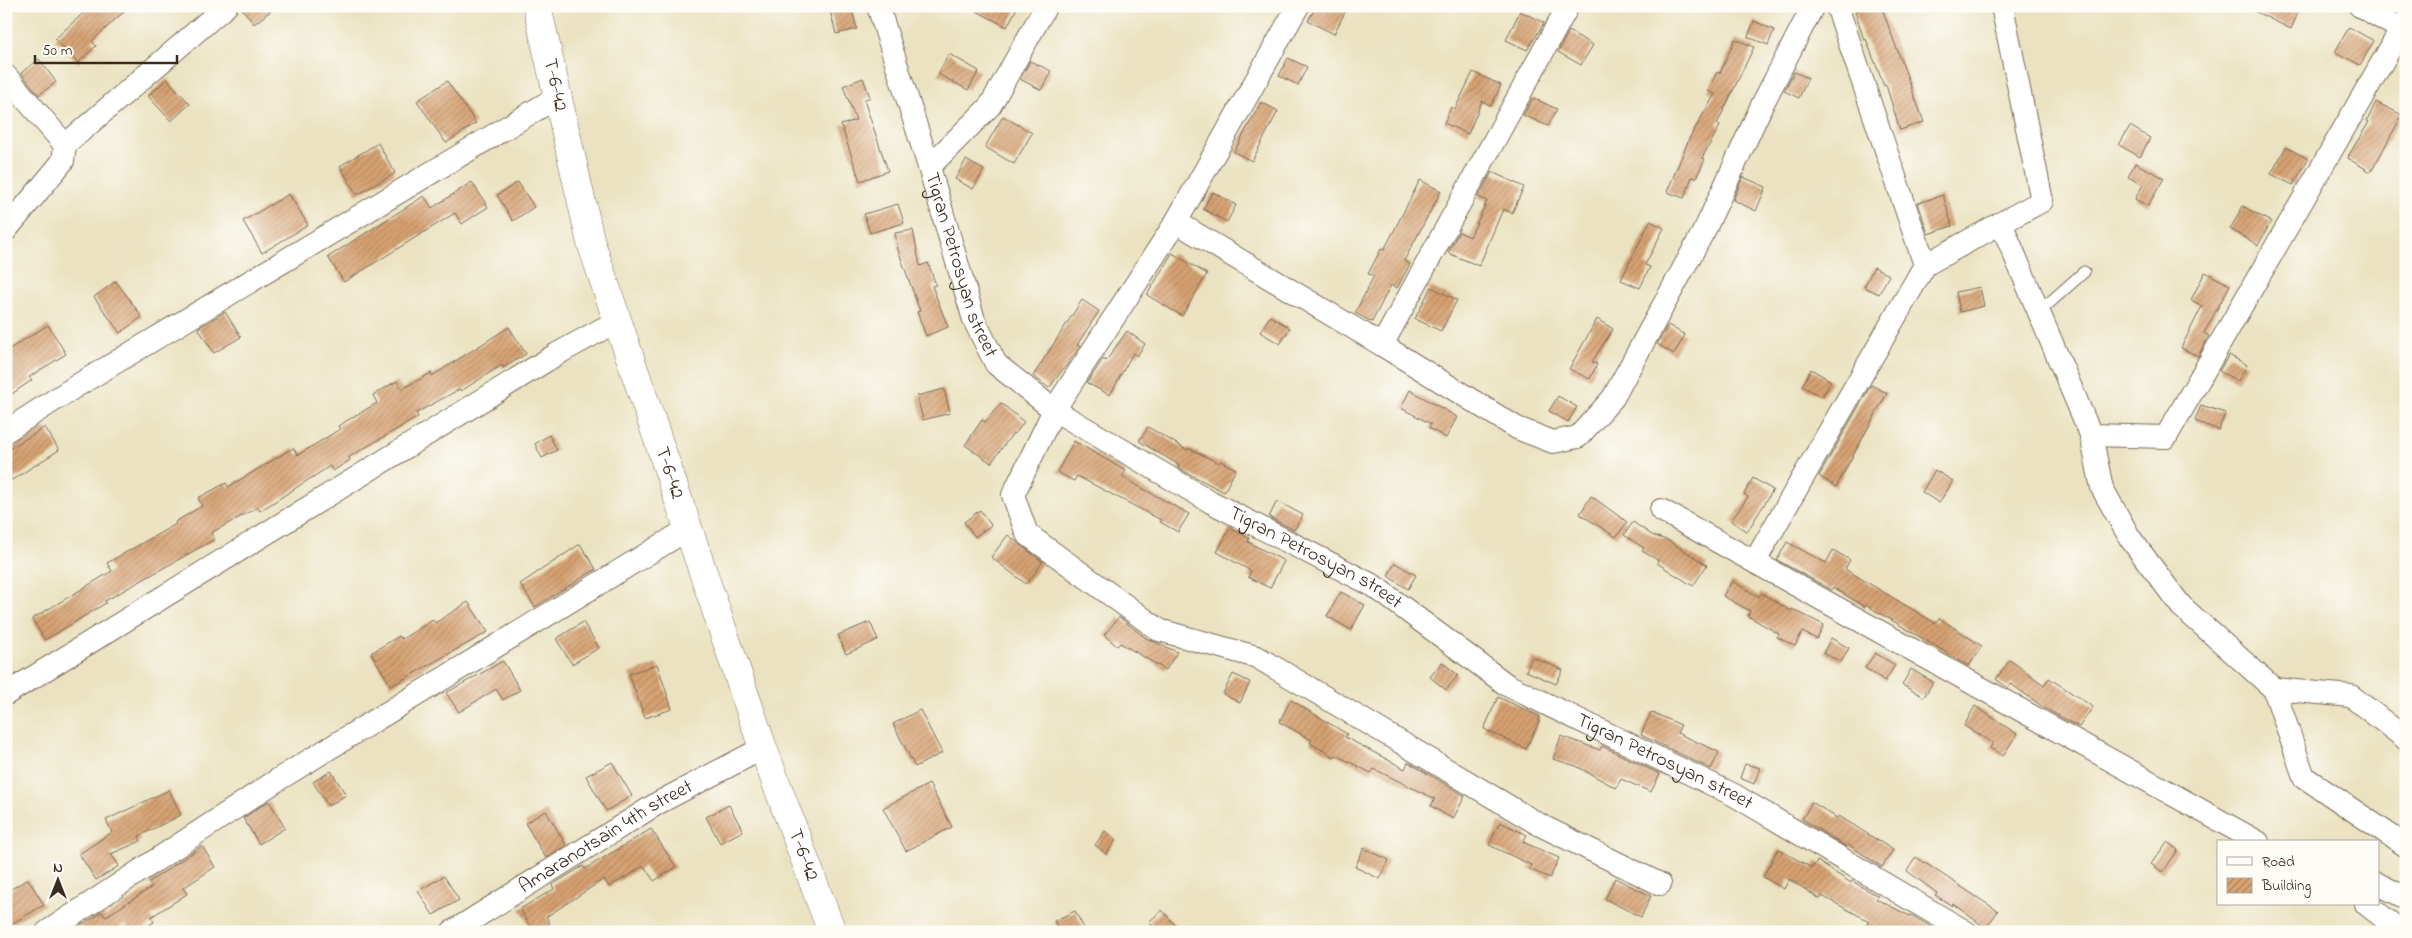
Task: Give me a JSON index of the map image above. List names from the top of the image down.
{
  "streets": {
    "main road": ["T-6-42"],
    "street": ["Tigran Petrosyan street", "Amaranotsain 4th street"]
  },
  "crossings": [
    ["T-6-42", "Amaranotsain 4th street"]
  ],
  "legend": ["Road", "Building"],
  "scale_bar": "50 m",
  "north": "top"
}
